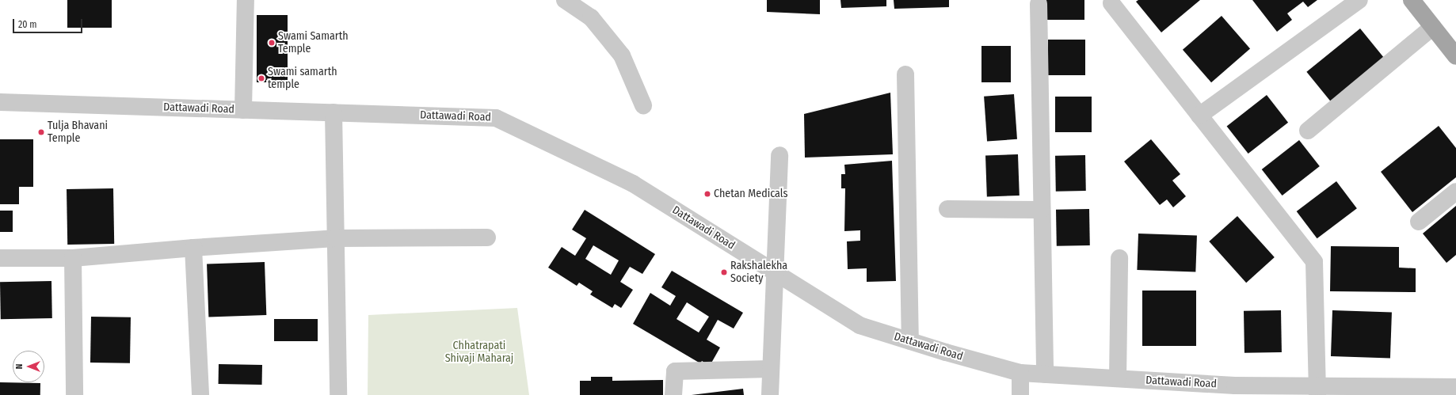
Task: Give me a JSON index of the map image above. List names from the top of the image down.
{
  "streets": {
    "street": ["Dattawadi Road"]
  },
  "parks": ["Chhatrapati Shivaji Maharaj"],
  "places": [
    "Swami Samarth Temple",
    "Swami samarth temple",
    "Tulja Bhavani Temple",
    "Chetan Medicals",
    "Rakshalekha Society"
  ],
  "scale_bar": "20 m",
  "north": "left"
}
